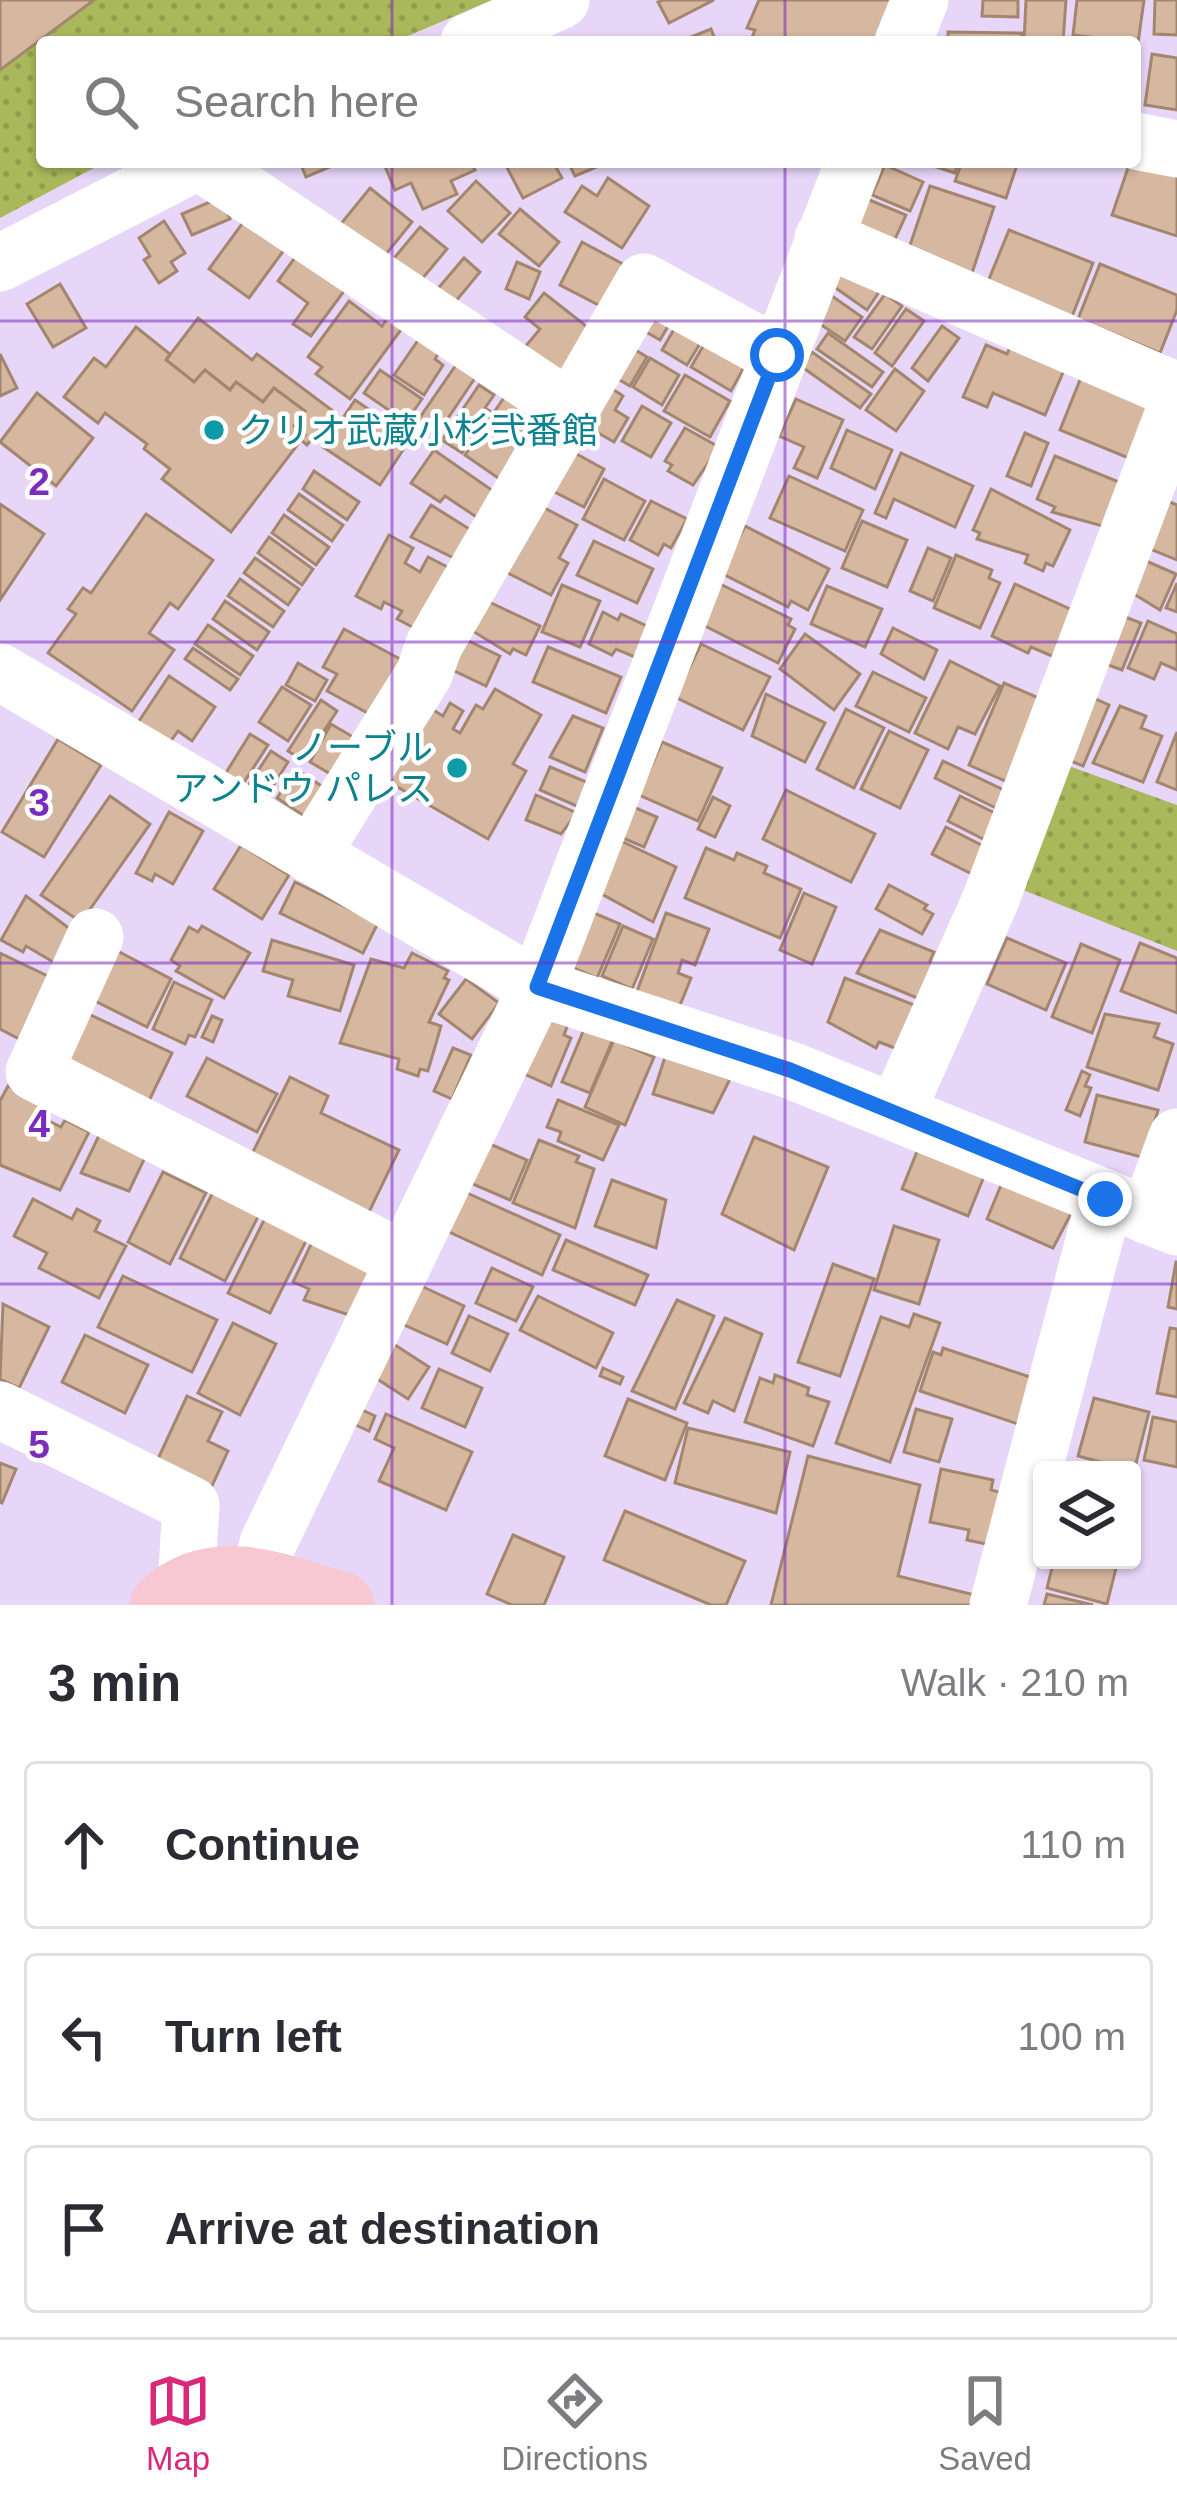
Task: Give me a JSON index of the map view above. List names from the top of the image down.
{
  "places": ["クリオ武蔵小杉弐番館", "ノーブル アンドウ パレス"],
  "page": {
    "search": "Search here",
    "heading": ["3 min", "Walk · 210 m"],
    "list": [
      ["Continue", "110 m"],
      ["Turn left", "100 m"],
      "Arrive at destination"
    ],
    "nav": ["Map", "Directions", "Saved"]
  },
  "grid": {
    "rows": [
      "2",
      "3",
      "4",
      "5"
    ]
  }
}
